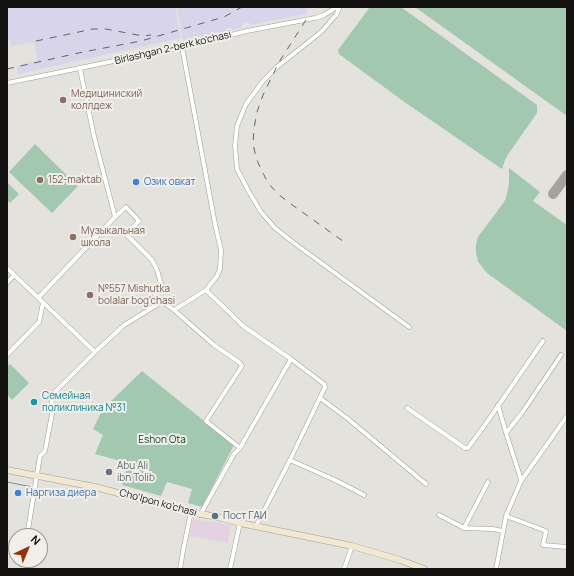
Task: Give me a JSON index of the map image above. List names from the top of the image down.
{
  "streets": {
    "main road": ["Cho'lpon ko'chasi"],
    "street": ["Birlashgan 2-berk ko'chasi"]
  },
  "parks": ["Eshon Ota"],
  "places": [
    "Медициниский коллдеж",
    "152-maktab",
    "Озик овкат",
    "Музыкальная школа",
    "№557 Mishutka bolalar bog'chasi",
    "Семейная поликлиника №31",
    "Abu Ali ibn Tolib",
    "Наргиза диера",
    "Пост ГАИ"
  ],
  "north": "top right"
}
